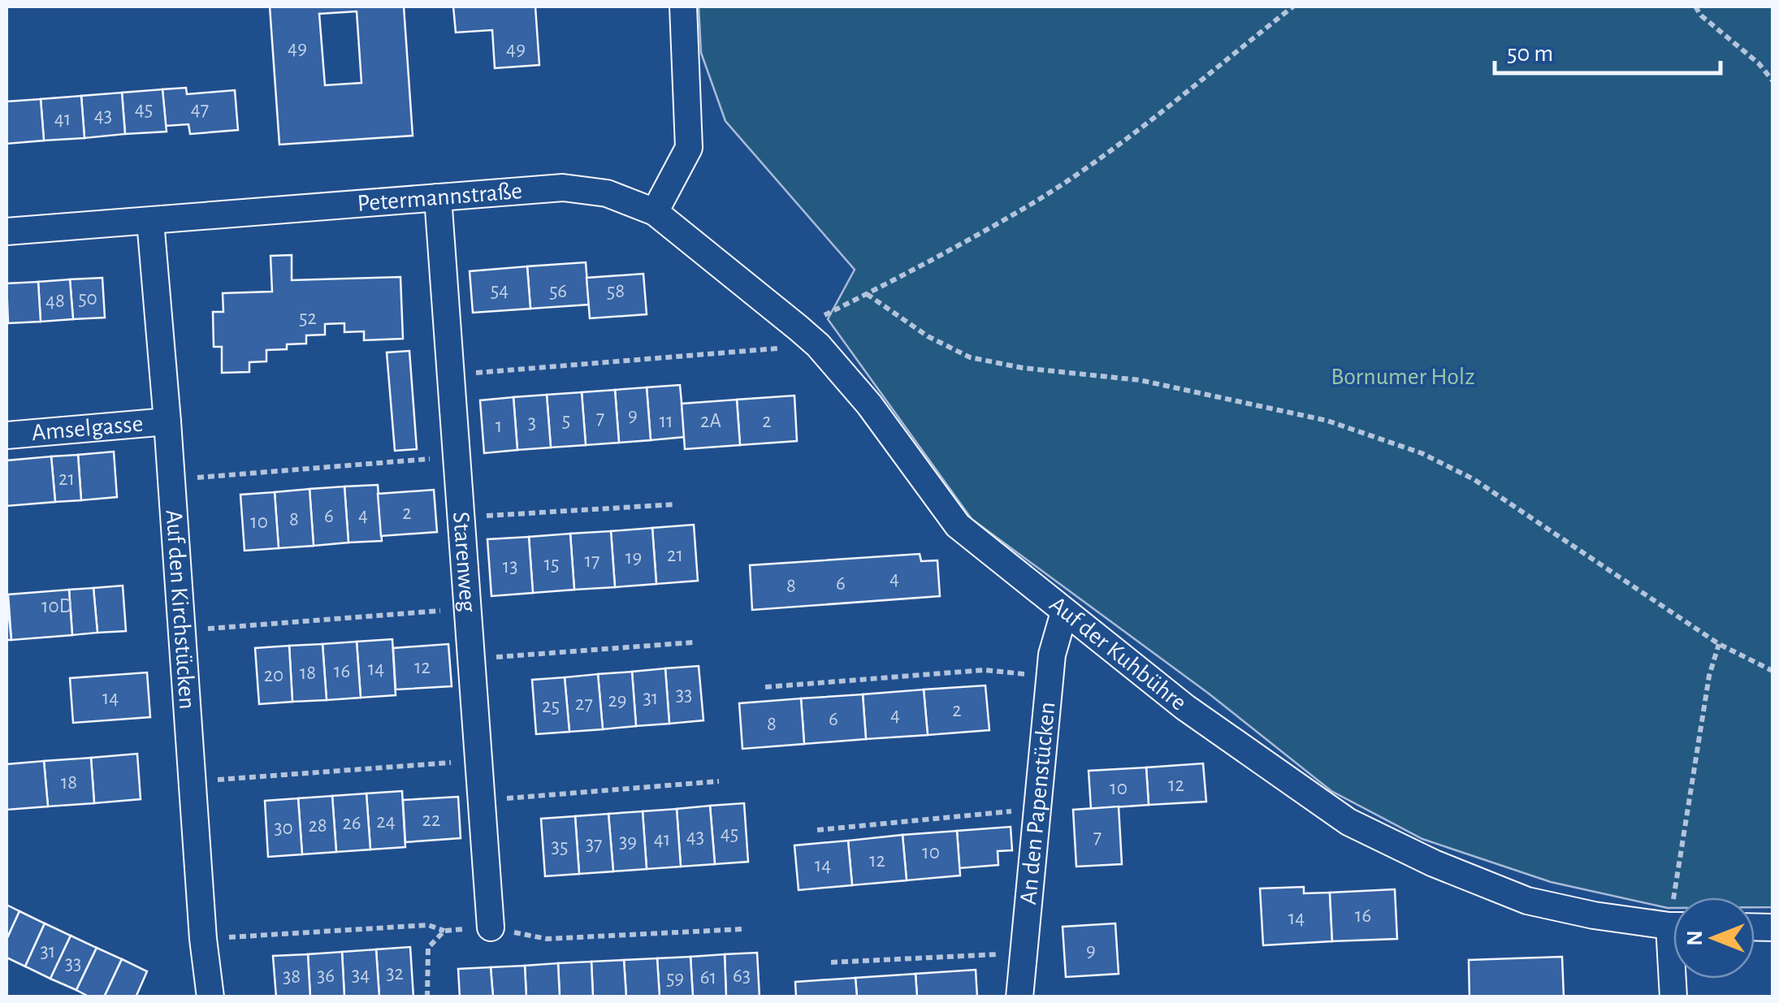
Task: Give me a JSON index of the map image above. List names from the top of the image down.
{
  "streets": {
    "street": [
      "Petermannstraße",
      "Amselgasse",
      "Starenweg",
      "Auf den Kirchstücken",
      "Auf der Kuhbühre",
      "An den Papenstücken"
    ]
  },
  "crossings": [
    ["Petermannstraße", "Starenweg"],
    ["Petermannstraße", "Auf den Kirchstücken"],
    ["Petermannstraße", "Auf der Kuhbühre"],
    ["Amselgasse", "Auf den Kirchstücken"],
    ["Auf der Kuhbühre", "An den Papenstücken"]
  ],
  "parks": ["Bornumer Holz"],
  "house_numbers": [
    "49",
    "49",
    "45",
    "47",
    "43",
    "41",
    "54",
    "56",
    "58",
    "50",
    "48",
    "52",
    "9",
    "7",
    "5",
    "11",
    "2A",
    "2",
    "3",
    "1",
    "21",
    "2",
    "4",
    "6",
    "8",
    "10",
    "21",
    "19",
    "17",
    "15",
    "13",
    "4",
    "6",
    "8",
    "10D",
    "12",
    "14",
    "16",
    "18",
    "20",
    "33",
    "14",
    "31",
    "29",
    "27",
    "25",
    "2",
    "4",
    "6",
    "8",
    "18",
    "12",
    "10",
    "22",
    "24",
    "26",
    "28",
    "30",
    "45",
    "43",
    "7",
    "41",
    "39",
    "37",
    "35",
    "10",
    "12",
    "14",
    "16",
    "14",
    "9",
    "31",
    "33",
    "32",
    "34",
    "36",
    "63",
    "38",
    "61",
    "59"
  ],
  "scale_bar": "50 m",
  "north": "left"
}
